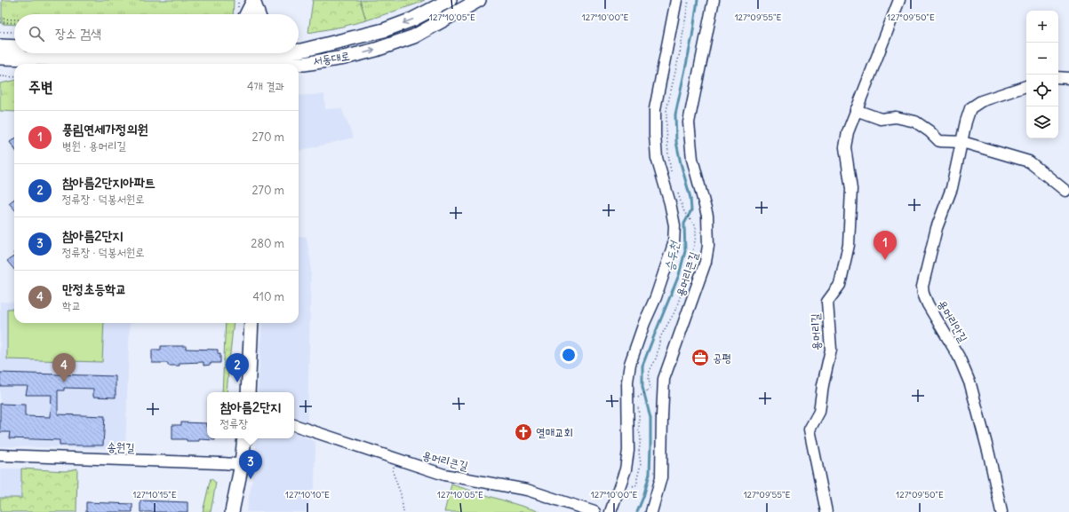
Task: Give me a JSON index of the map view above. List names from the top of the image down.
{
  "streets": {
    "main road": ["서동대로"],
    "street": [
      "용머리큰길",
      "용머리안길",
      "용머리길",
      "송원길"
    ]
  },
  "water": ["승두천"],
  "places": {
    "office": ["공평"],
    "church": ["열매교회"]
  },
  "page": {
    "map_buttons": ["+", "−"],
    "search": "장소 검색",
    "heading": ["주변", "4개 결과"],
    "list": [
      {
        "mark": "1",
        "name": "풍림연세가정의원",
        "note": "병원 · 용머리길",
        "value": "270 m"
      },
      {
        "mark": "2",
        "name": "참아름2단지아파트",
        "note": "정류장 · 덕봉서원로",
        "value": "270 m"
      },
      {
        "mark": "3",
        "name": "참아름2단지",
        "note": "정류장 · 덕봉서원로",
        "value": "280 m"
      },
      {
        "mark": "4",
        "name": "만정초등학교",
        "note": "학교",
        "value": "410 m"
      }
    ],
    "pins": [
      "1",
      "2",
      "4",
      "3"
    ],
    "popup": ["참아름2단지", "정류장"]
  },
  "coordinates": [
    "127°10'05\"E",
    "127°10'00\"E",
    "127°09'55\"E",
    "127°09'50\"E",
    "127°10'15\"E",
    "127°10'10\"E"
  ]
}
